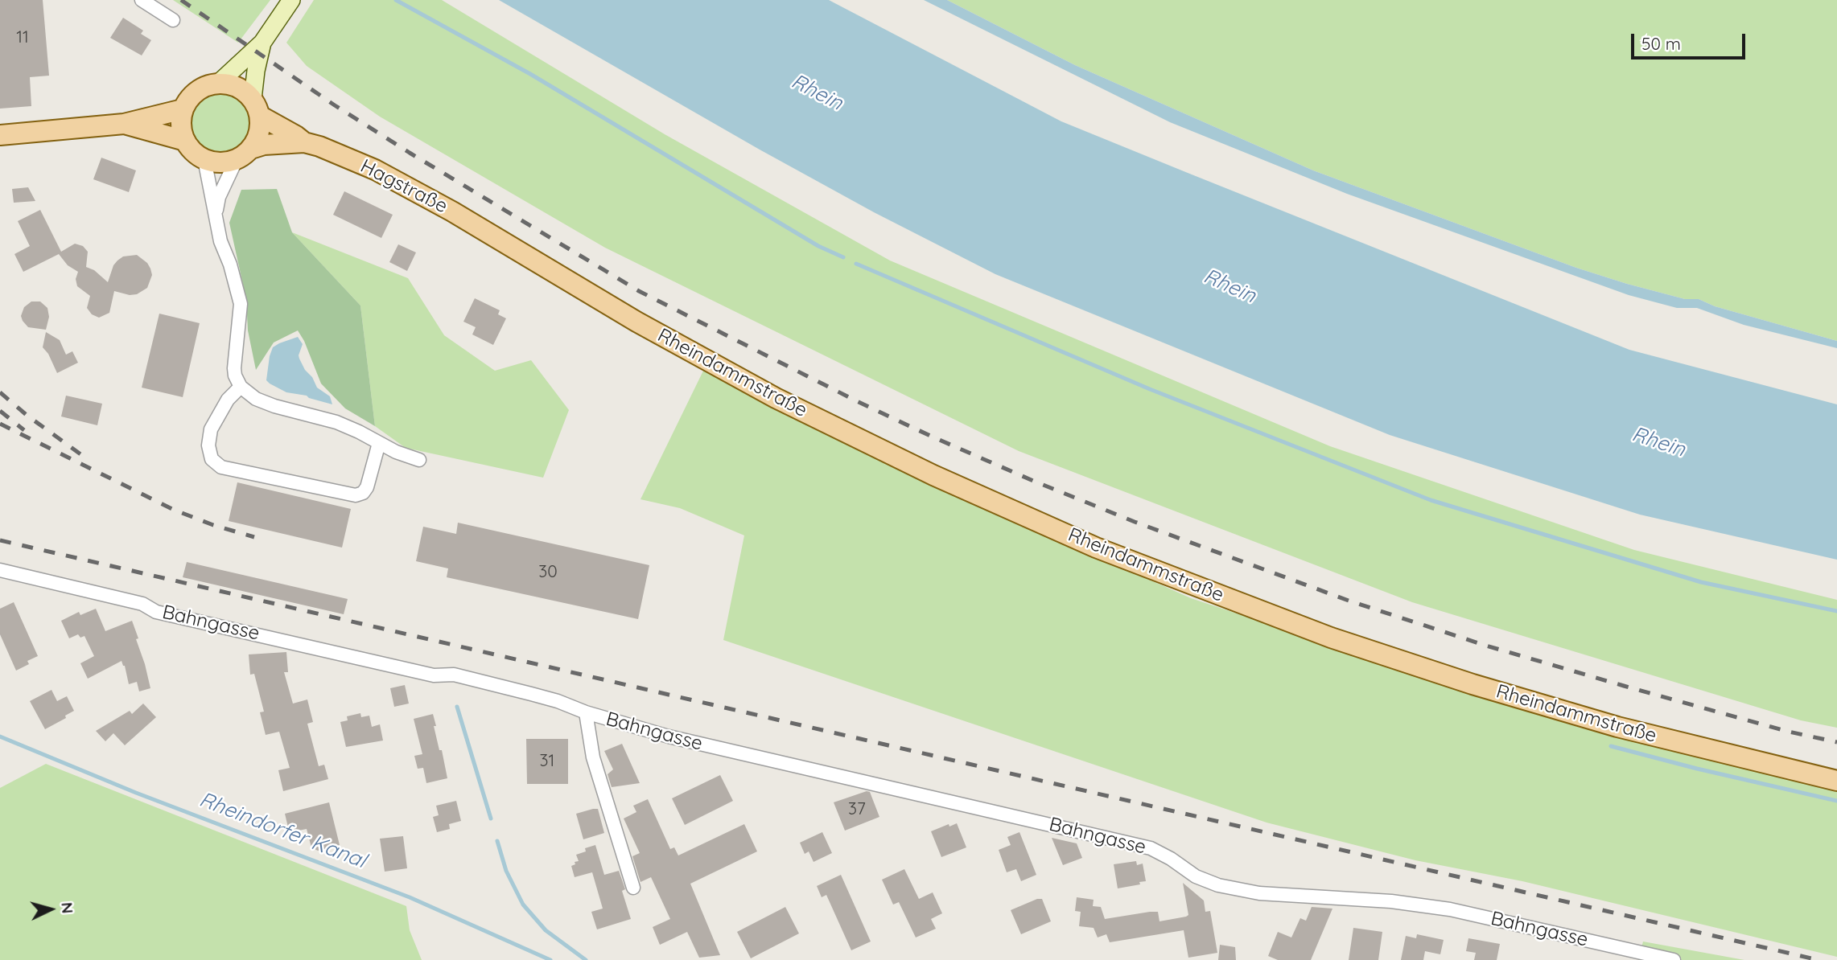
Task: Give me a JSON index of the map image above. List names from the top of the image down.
{
  "streets": {
    "main road": ["Hagstraße", "Rheindammstraße"],
    "street": ["Bahngasse"]
  },
  "crossings": [
    ["Hagstraße", "Rheindammstraße"]
  ],
  "water": ["Rhein", "Rheindorfer Kanal"],
  "house_numbers": [
    "11",
    "30",
    "31",
    "37"
  ],
  "scale_bar": "50 m",
  "north": "right"
}
